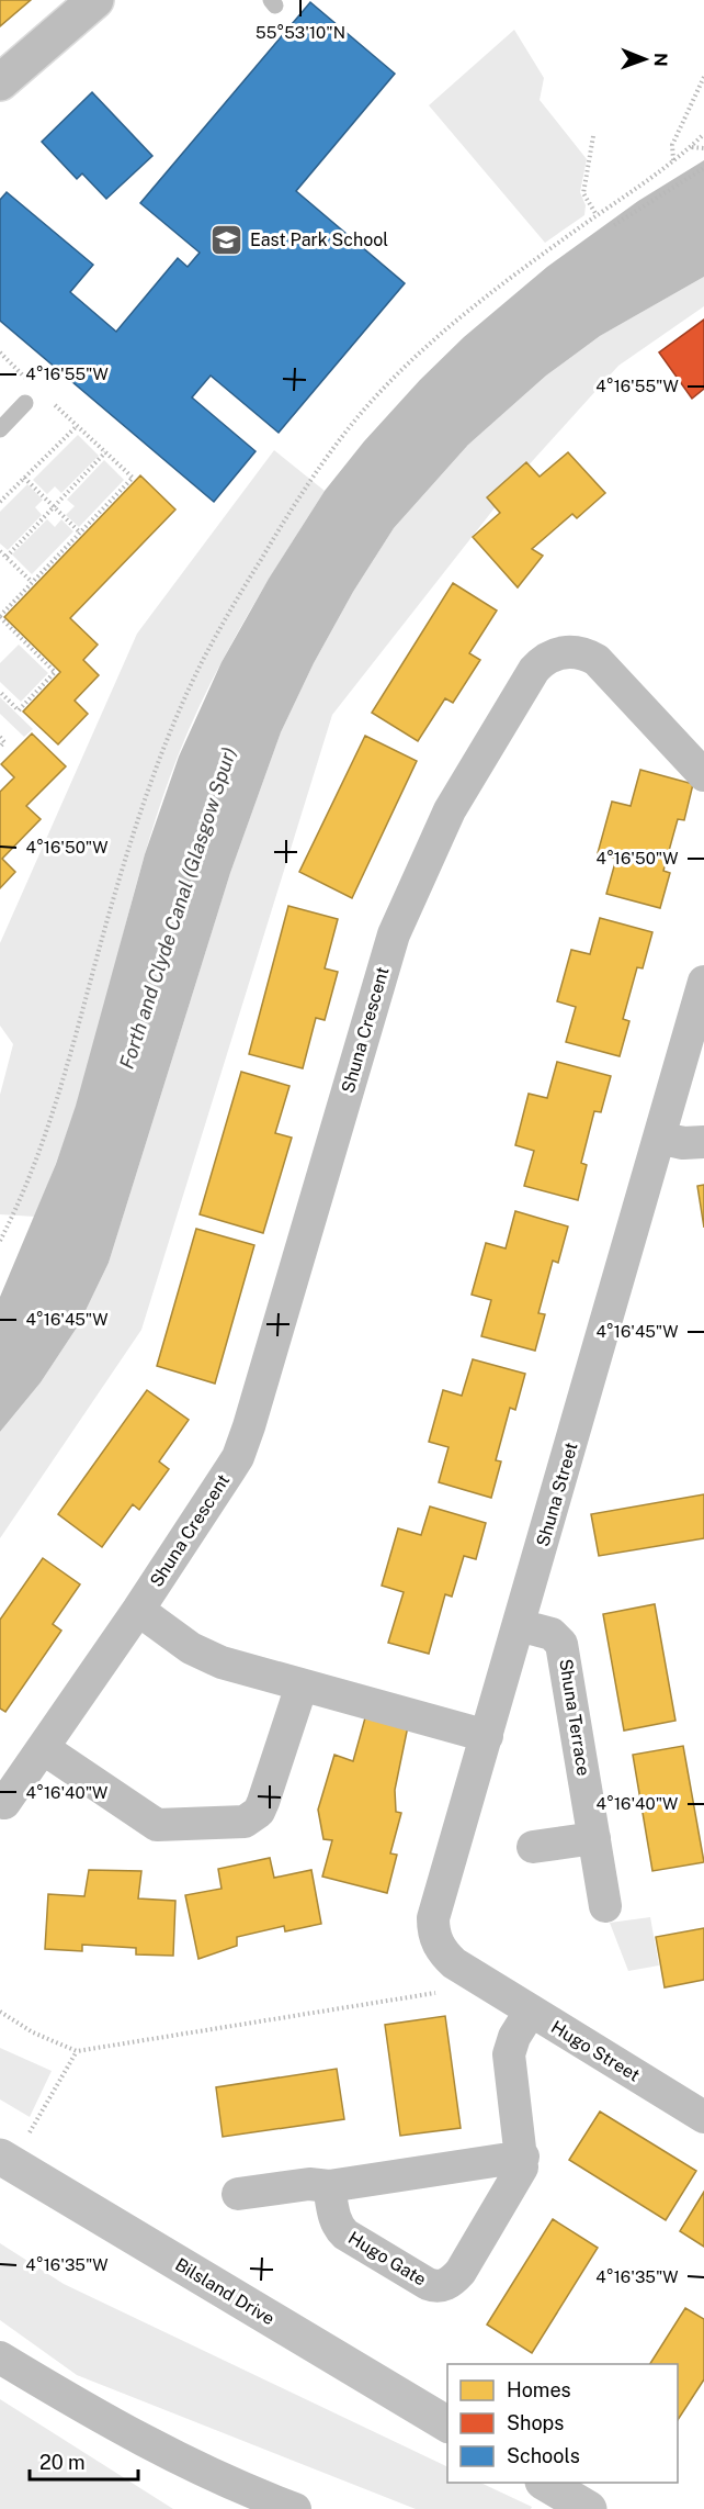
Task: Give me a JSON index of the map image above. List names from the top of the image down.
{
  "streets": {
    "main road": ["Bilsland Drive"],
    "street": [
      "Shuna Crescent",
      "Shuna Street",
      "Shuna Terrace",
      "Hugo Street",
      "Hugo Gate"
    ]
  },
  "crossings": [
    ["Shuna Street", "Shuna Terrace"],
    ["Shuna Street", "Hugo Street"],
    ["Hugo Street", "Hugo Gate"]
  ],
  "water": ["Forth and Clyde Canal (Glasgow Spur)"],
  "places": {
    "school or university": ["East Park School"]
  },
  "legend": ["Homes", "Shops", "Schools"],
  "scale_bar": "20 m",
  "north": "right",
  "coordinates": [
    "55°53'10\"N",
    "4°16'55\"W",
    "4°16'50\"W",
    "4°16'45\"W",
    "4°16'40\"W",
    "4°16'35\"W"
  ]
}
